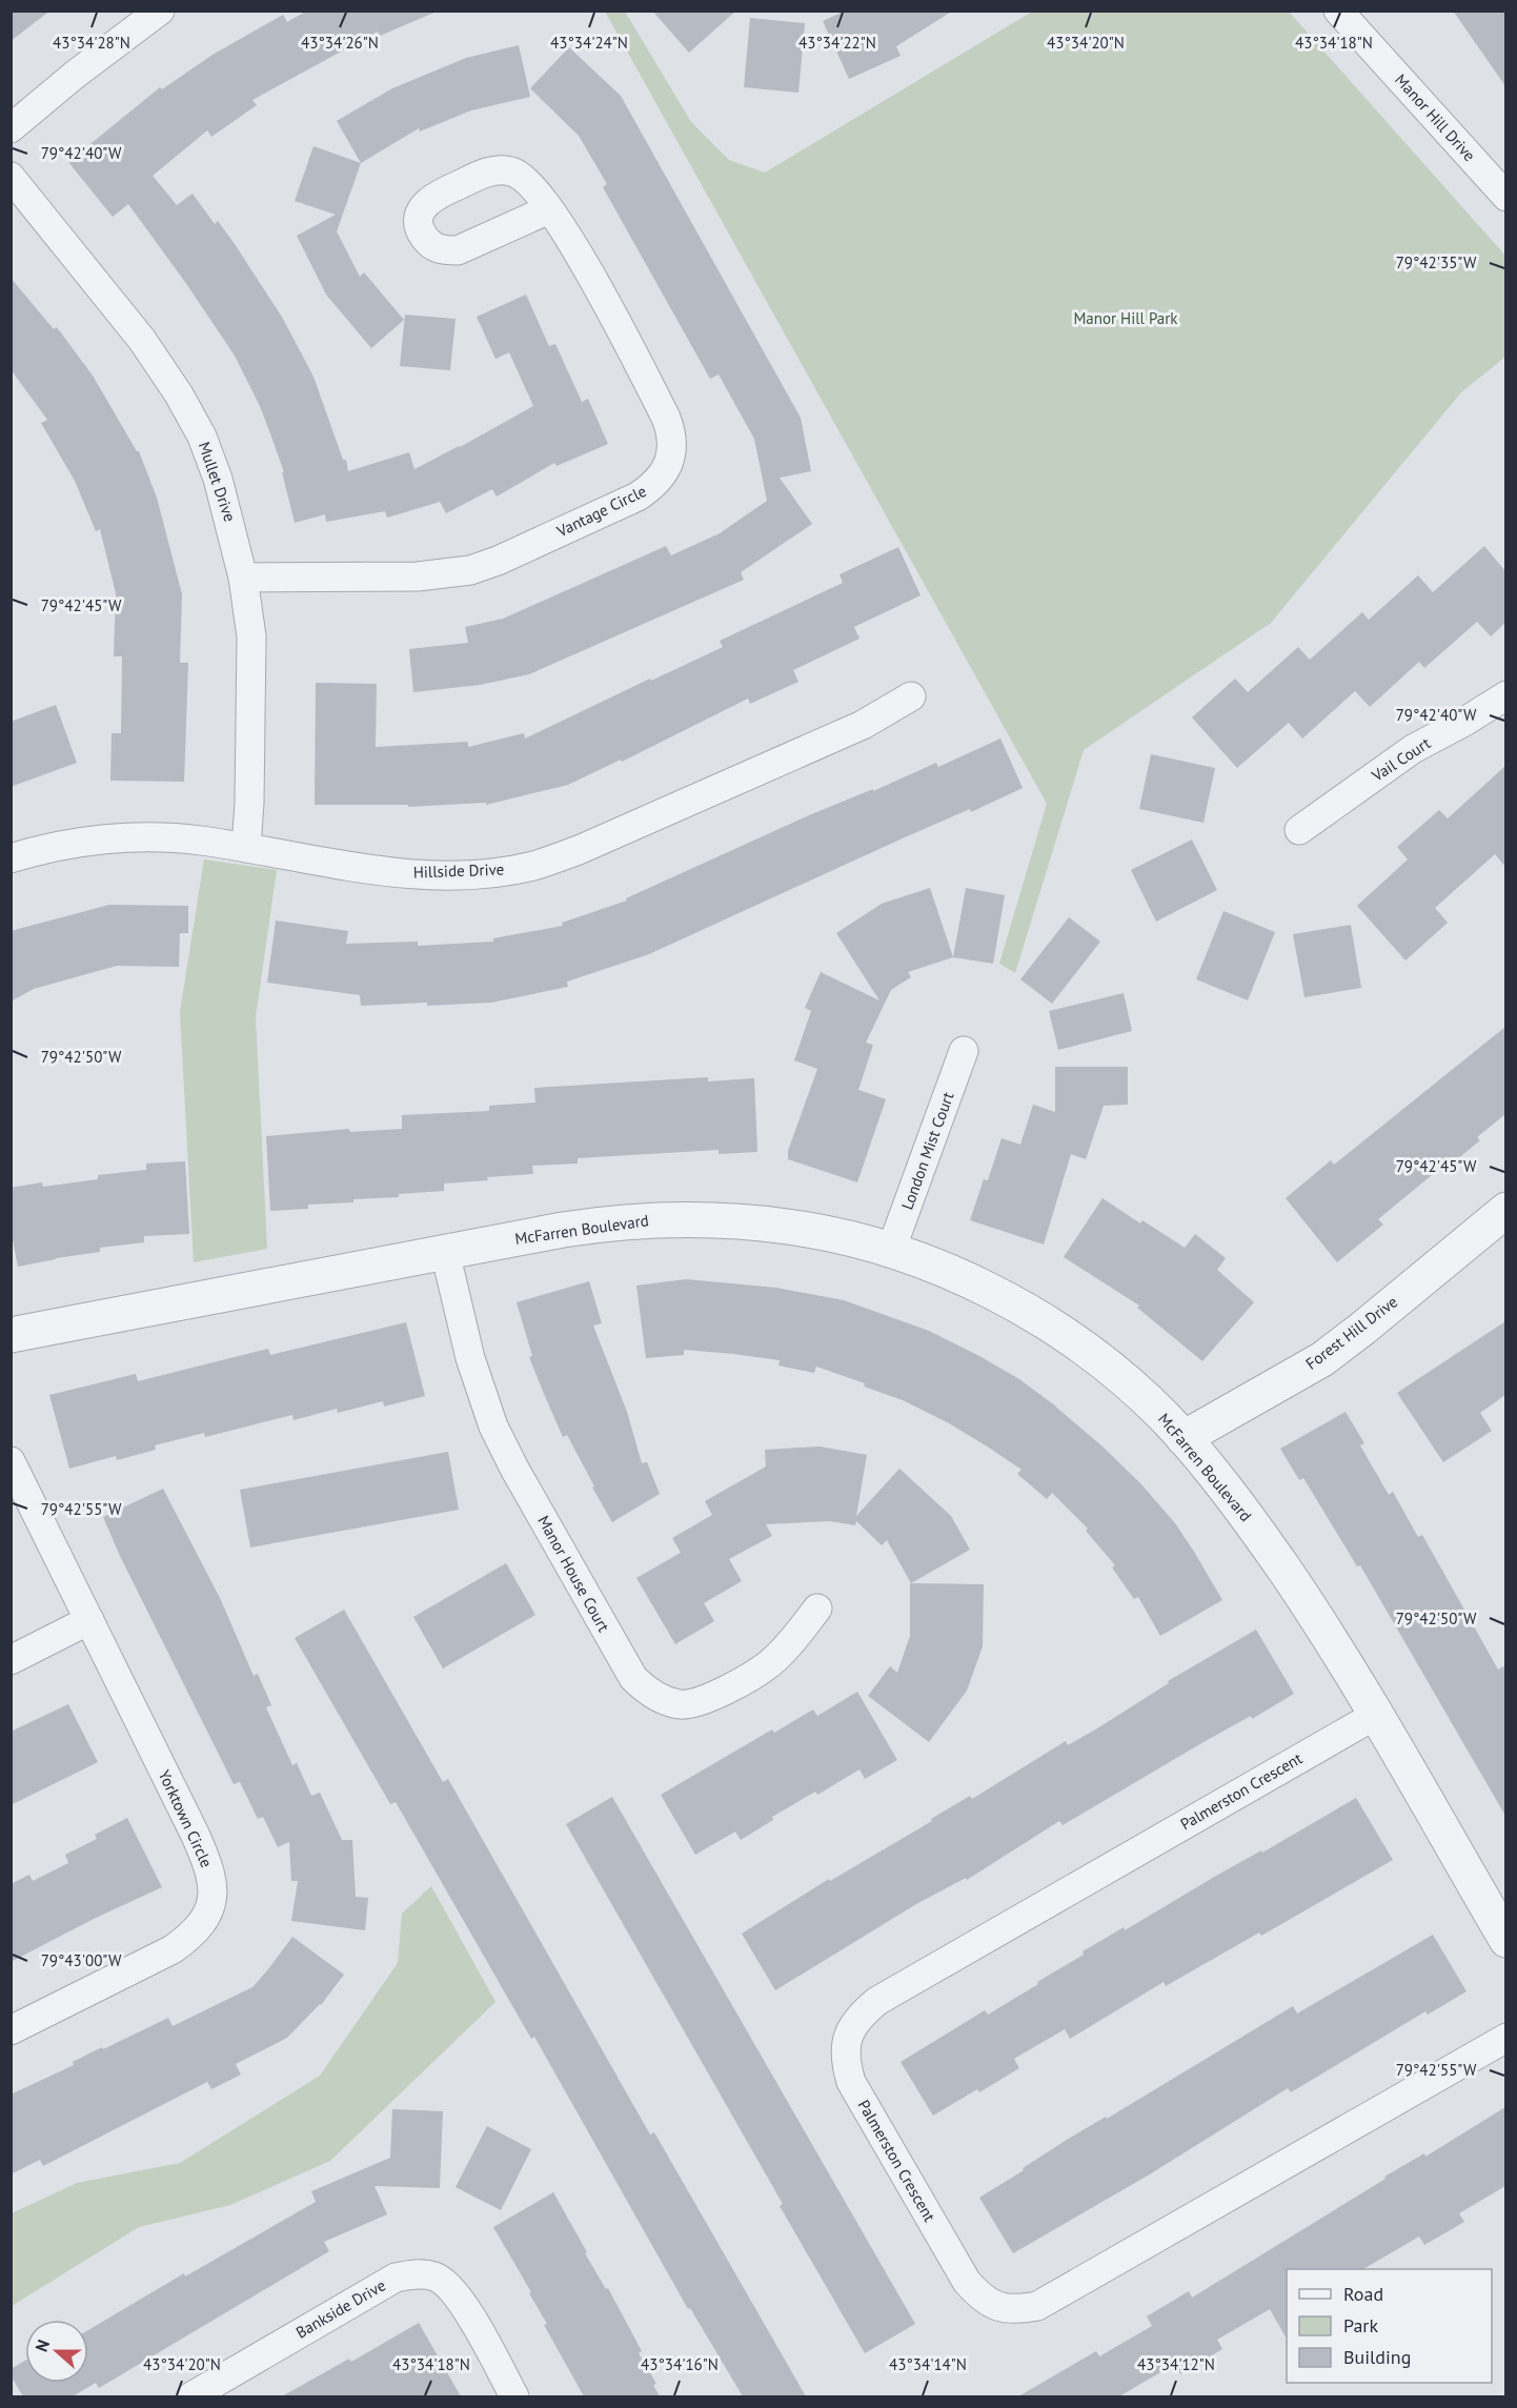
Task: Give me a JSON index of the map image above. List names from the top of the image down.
{
  "streets": {
    "street": [
      "Manor Hill Drive",
      "Mullet Drive",
      "Vantage Circle",
      "Vail Court",
      "Hillside Drive",
      "London Mist Court",
      "McFarren Boulevard",
      "Forest Hill Drive",
      "Manor House Court",
      "Palmerston Crescent",
      "Yorktown Circle",
      "Bankside Drive"
    ]
  },
  "crossings": [
    ["Mullet Drive", "Vantage Circle"],
    ["Mullet Drive", "Hillside Drive"],
    ["London Mist Court", "McFarren Boulevard"],
    ["McFarren Boulevard", "Forest Hill Drive"],
    ["McFarren Boulevard", "Manor House Court"],
    ["McFarren Boulevard", "Palmerston Crescent"]
  ],
  "parks": ["Manor Hill Park"],
  "legend": ["Road", "Park", "Building"],
  "north": "left",
  "coordinates": [
    "43°34'26\"N",
    "43°34'28\"N",
    "43°34'24\"N",
    "43°34'22\"N",
    "43°34'20\"N",
    "43°34'18\"N",
    "79°42'40\"W",
    "79°42'35\"W",
    "79°42'45\"W",
    "79°42'50\"W",
    "79°42'55\"W",
    "79°43'00\"W",
    "43°34'16\"N",
    "43°34'14\"N",
    "43°34'12\"N"
  ]
}
